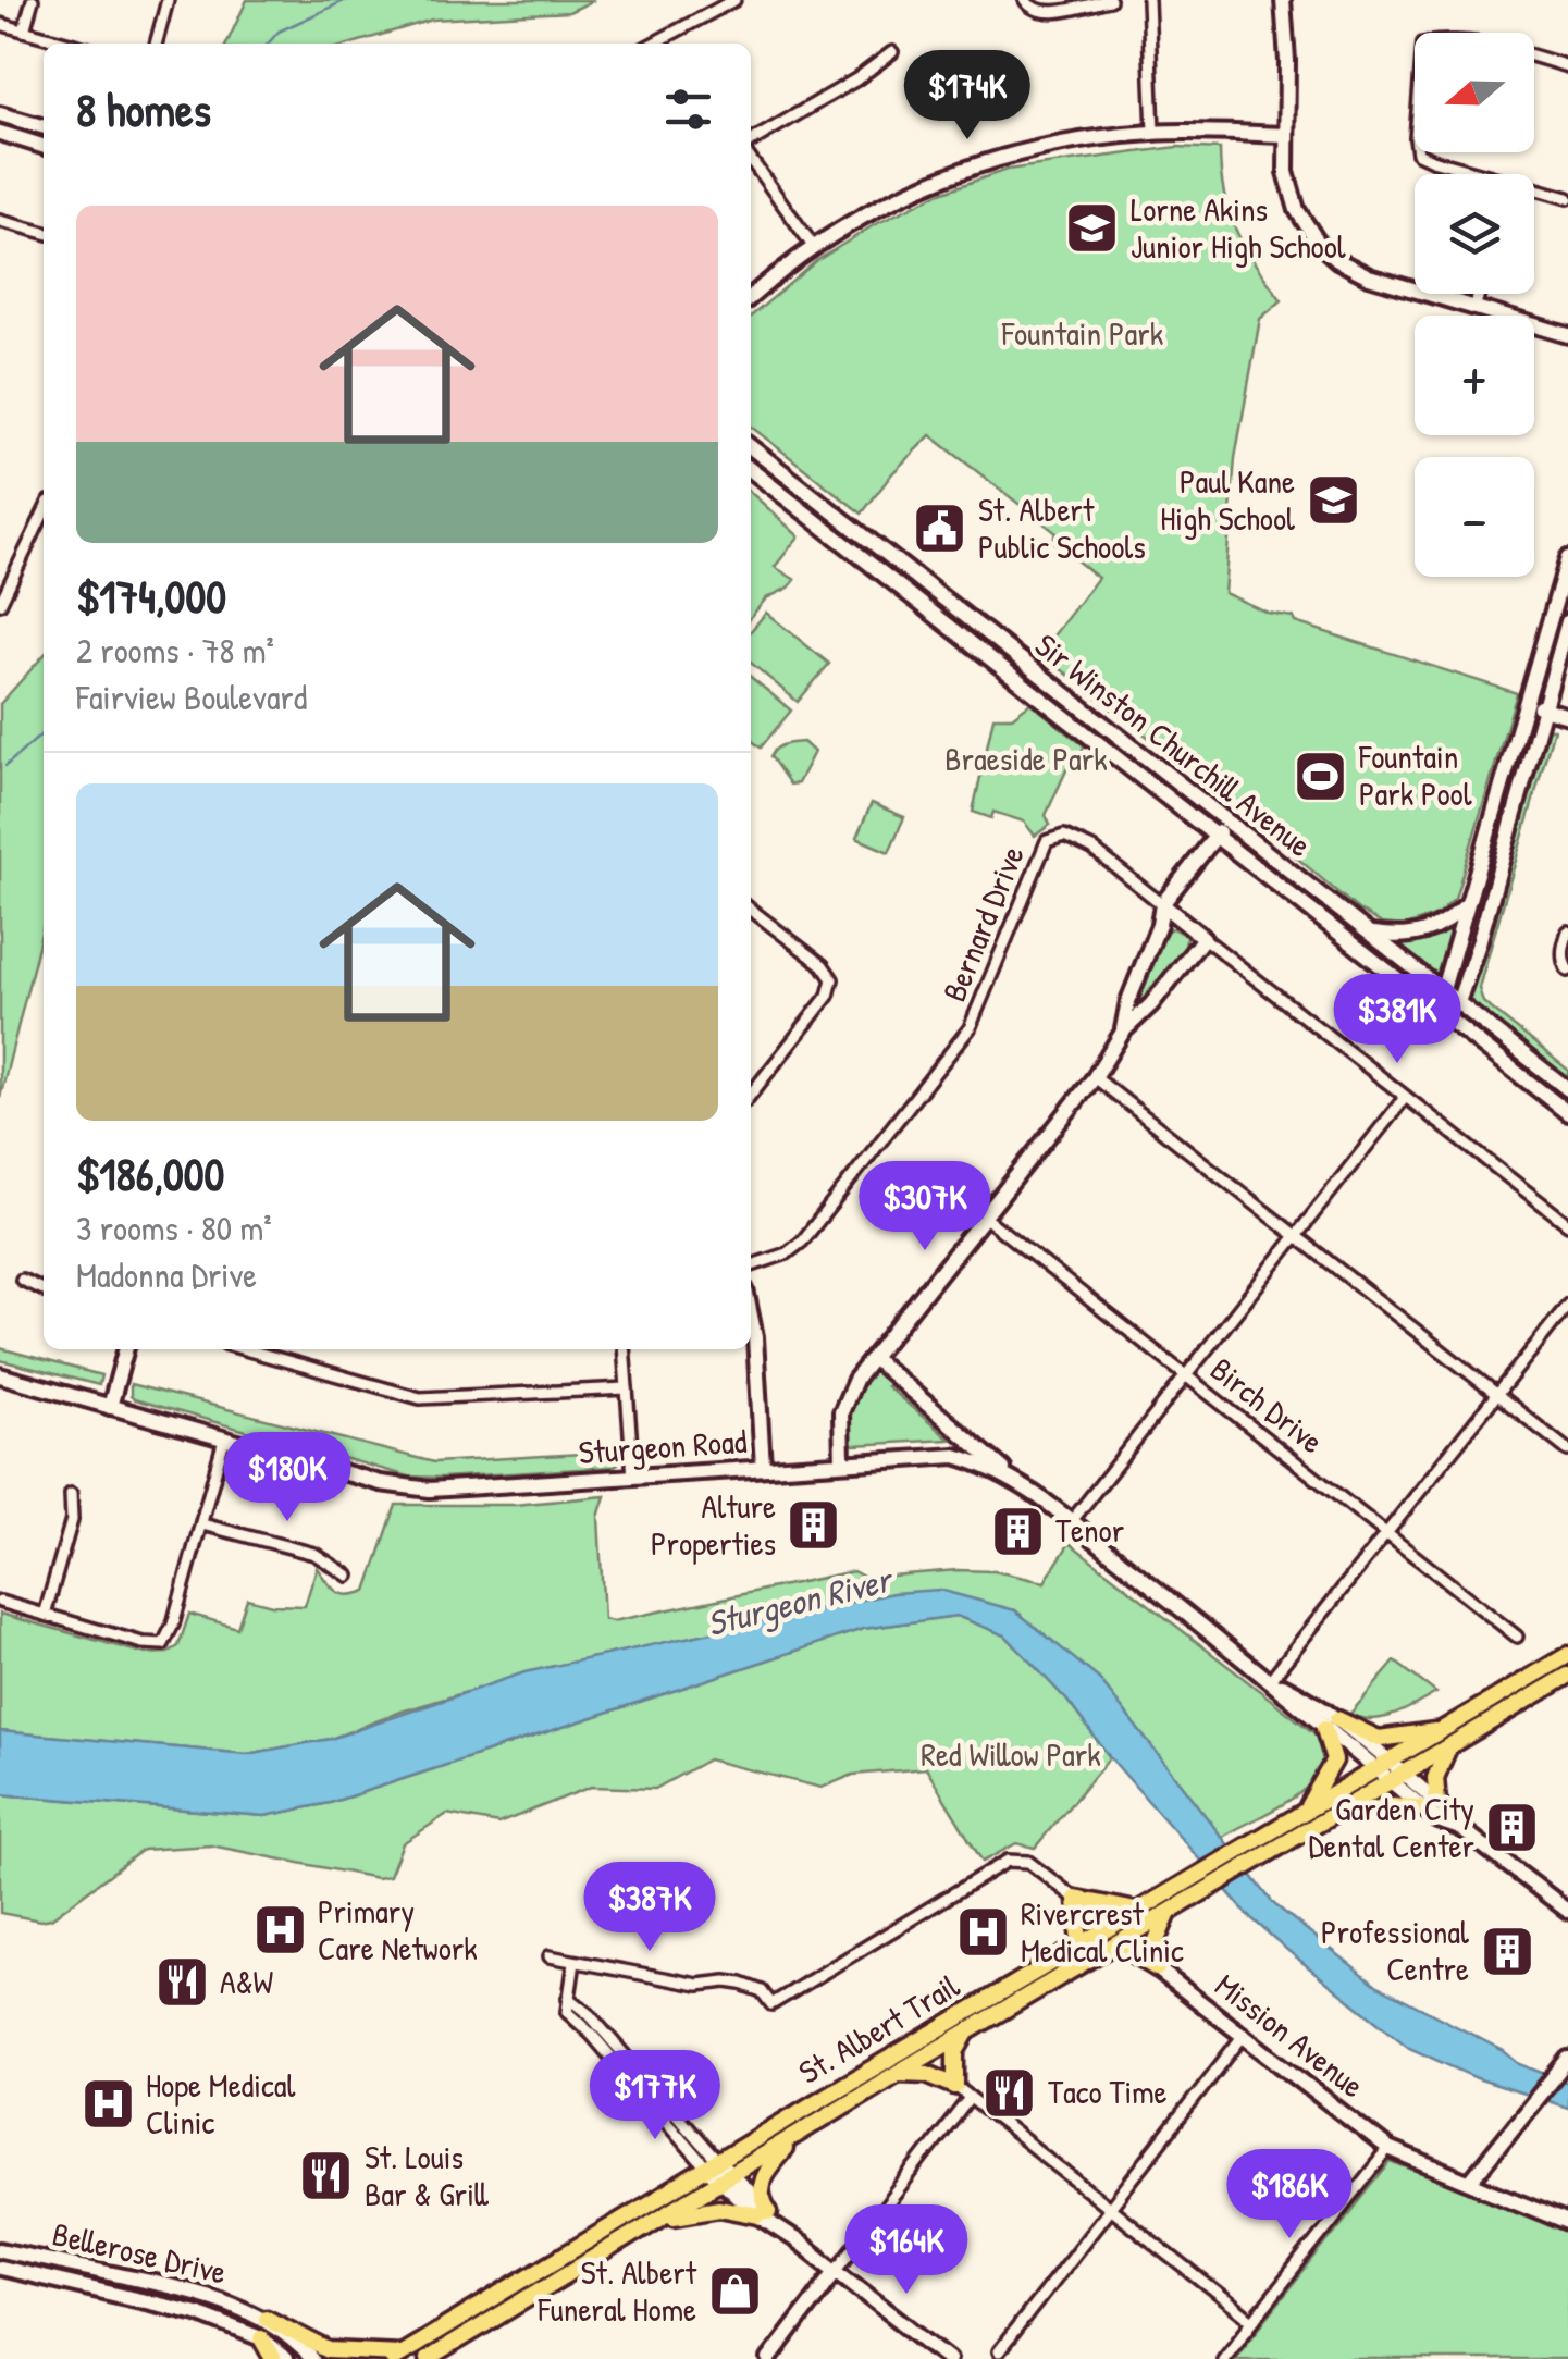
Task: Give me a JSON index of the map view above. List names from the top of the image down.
{
  "streets": {
    "main road": [
      "Sir Winston Churchill Avenue",
      "Sturgeon Road",
      "St. Albert Trail",
      "Mission Avenue",
      "Bellerose Drive"
    ],
    "street": ["Bernard Drive", "Birch Drive"]
  },
  "crossings": [
    ["Sturgeon Road", "St. Albert Trail"]
  ],
  "water": ["Sturgeon River"],
  "parks": ["Fountain Park", "Braeside Park", "Red Willow Park"],
  "places": {
    "school or university": ["Lorne Akins Junior High School", "Paul Kane High School"],
    "public building": ["St. Albert Public Schools"],
    "sports": ["Fountain Park Pool"],
    "building": [
      "Alture Properties",
      "Tenor",
      "Garden City Dental Center",
      "Professional Centre"
    ],
    "hospital": ["Primary Care Network", "Rivercrest Medical Clinic", "Hope Medical Clinic"],
    "restaurant": ["A&W", "Taco Time", "St. Louis Bar & Grill"],
    "shop": ["St. Albert Funeral Home"]
  },
  "north": "left",
  "page": {
    "map_buttons": ["+", "−"],
    "heading": "8 homes",
    "price": [
      "$174K",
      "$381K",
      "$307K",
      "$180K",
      "$387K",
      "$177K",
      "$186K",
      "$164K"
    ],
    "list": [
      {
        "name": "$174,000",
        "note": "2 rooms · 78 m² · Fairview Boulevard"
      },
      {
        "name": "$186,000",
        "note": "3 rooms · 80 m² · Madonna Drive"
      }
    ]
  }
}
